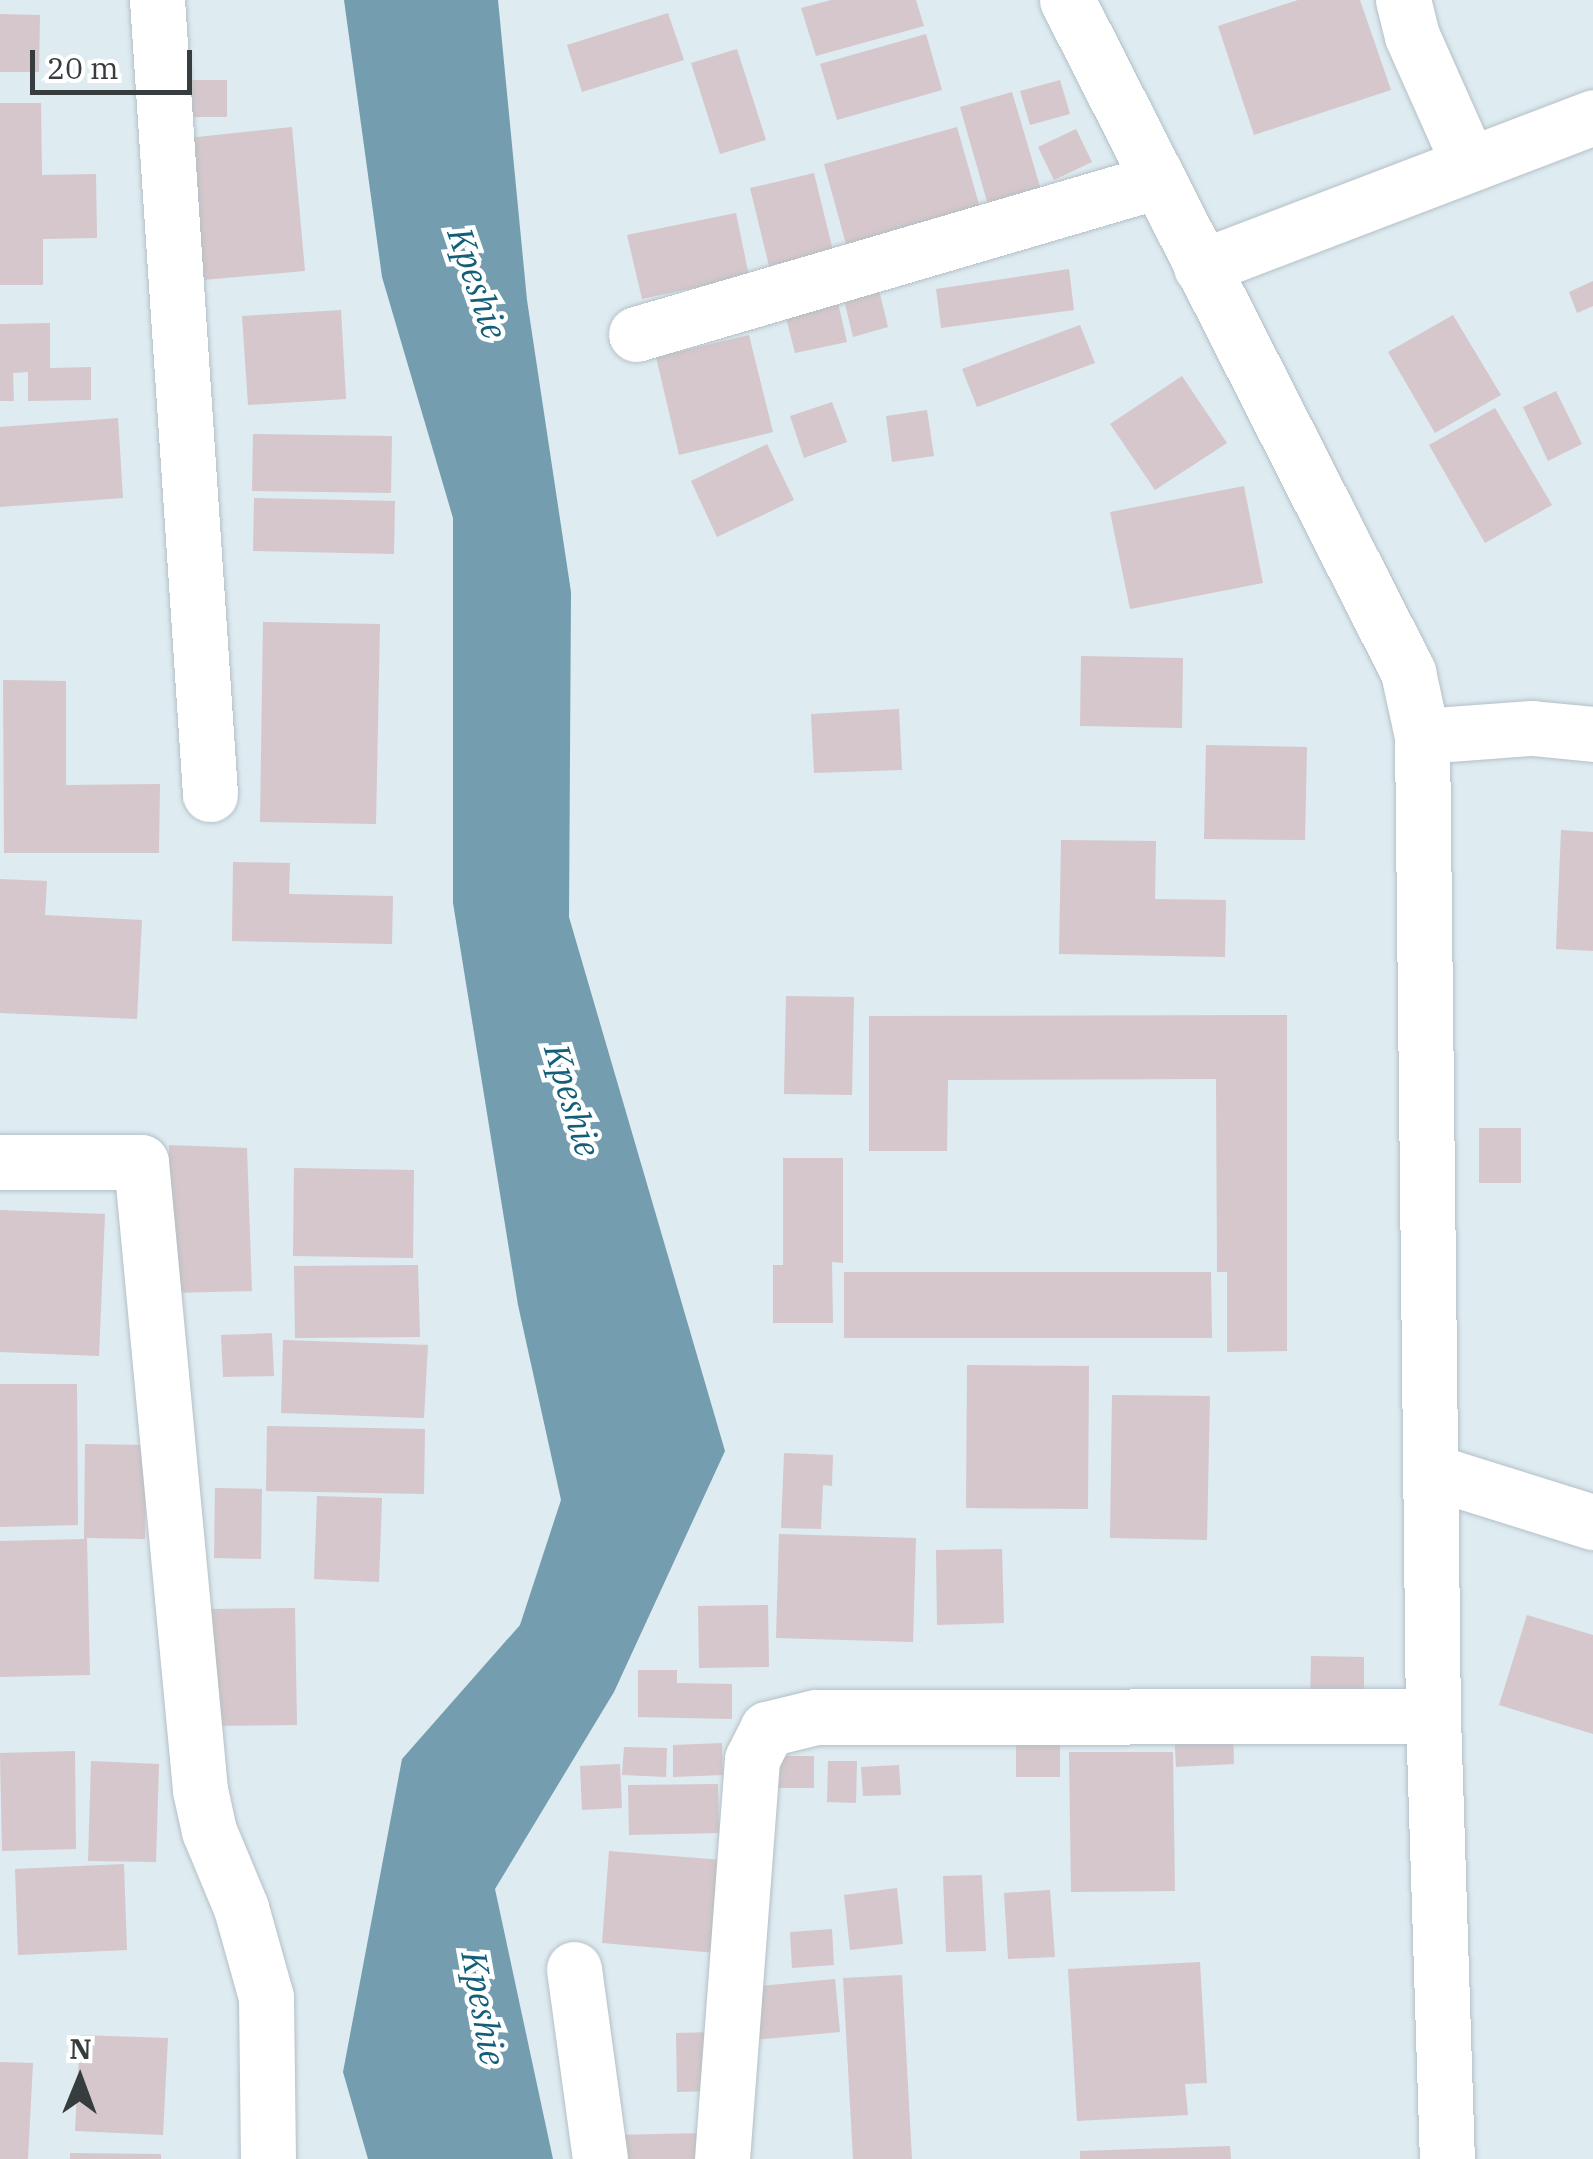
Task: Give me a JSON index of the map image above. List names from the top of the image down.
{
  "water": ["Kpeshie"],
  "scale_bar": "20 m",
  "north": "top"
}
